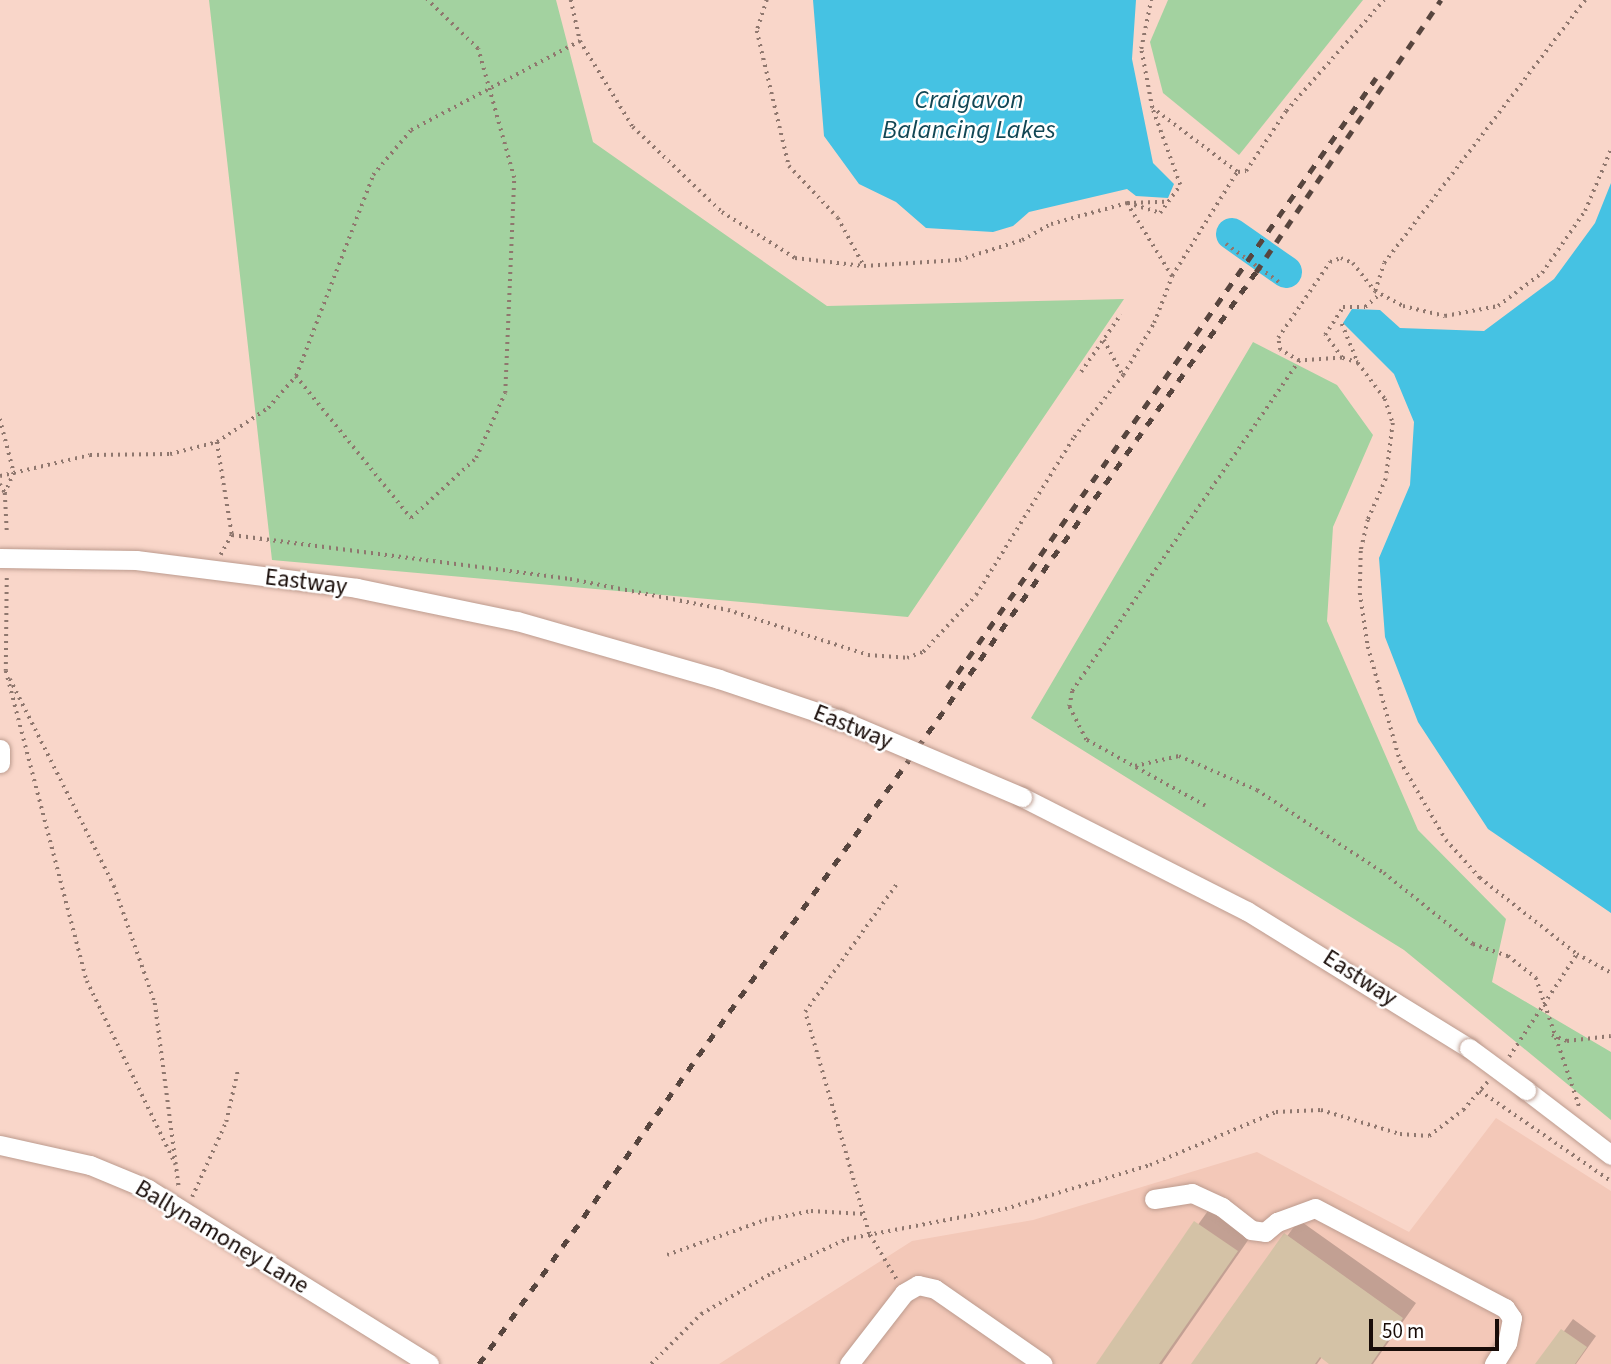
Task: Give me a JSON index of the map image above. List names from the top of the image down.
{
  "streets": {
    "street": ["Eastway", "Ballynamoney Lane"]
  },
  "water": ["Craigavon Balancing Lakes"],
  "scale_bar": "50 m"
}
